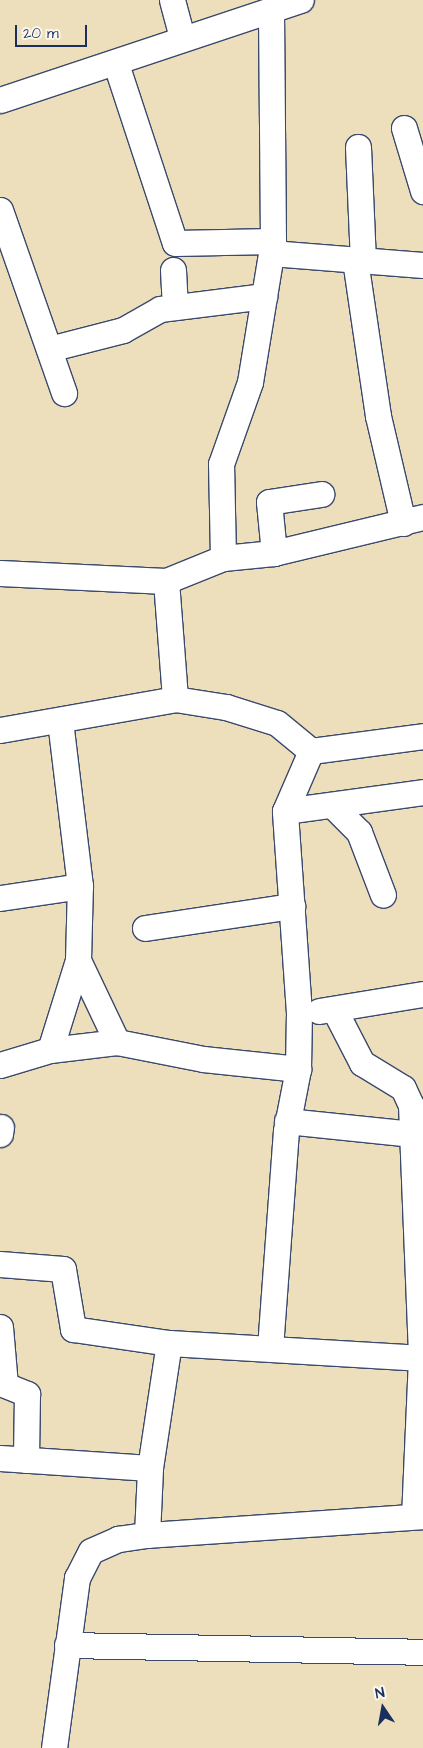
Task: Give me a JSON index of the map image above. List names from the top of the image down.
{
  "scale_bar": "20 m",
  "north": "top"
}
